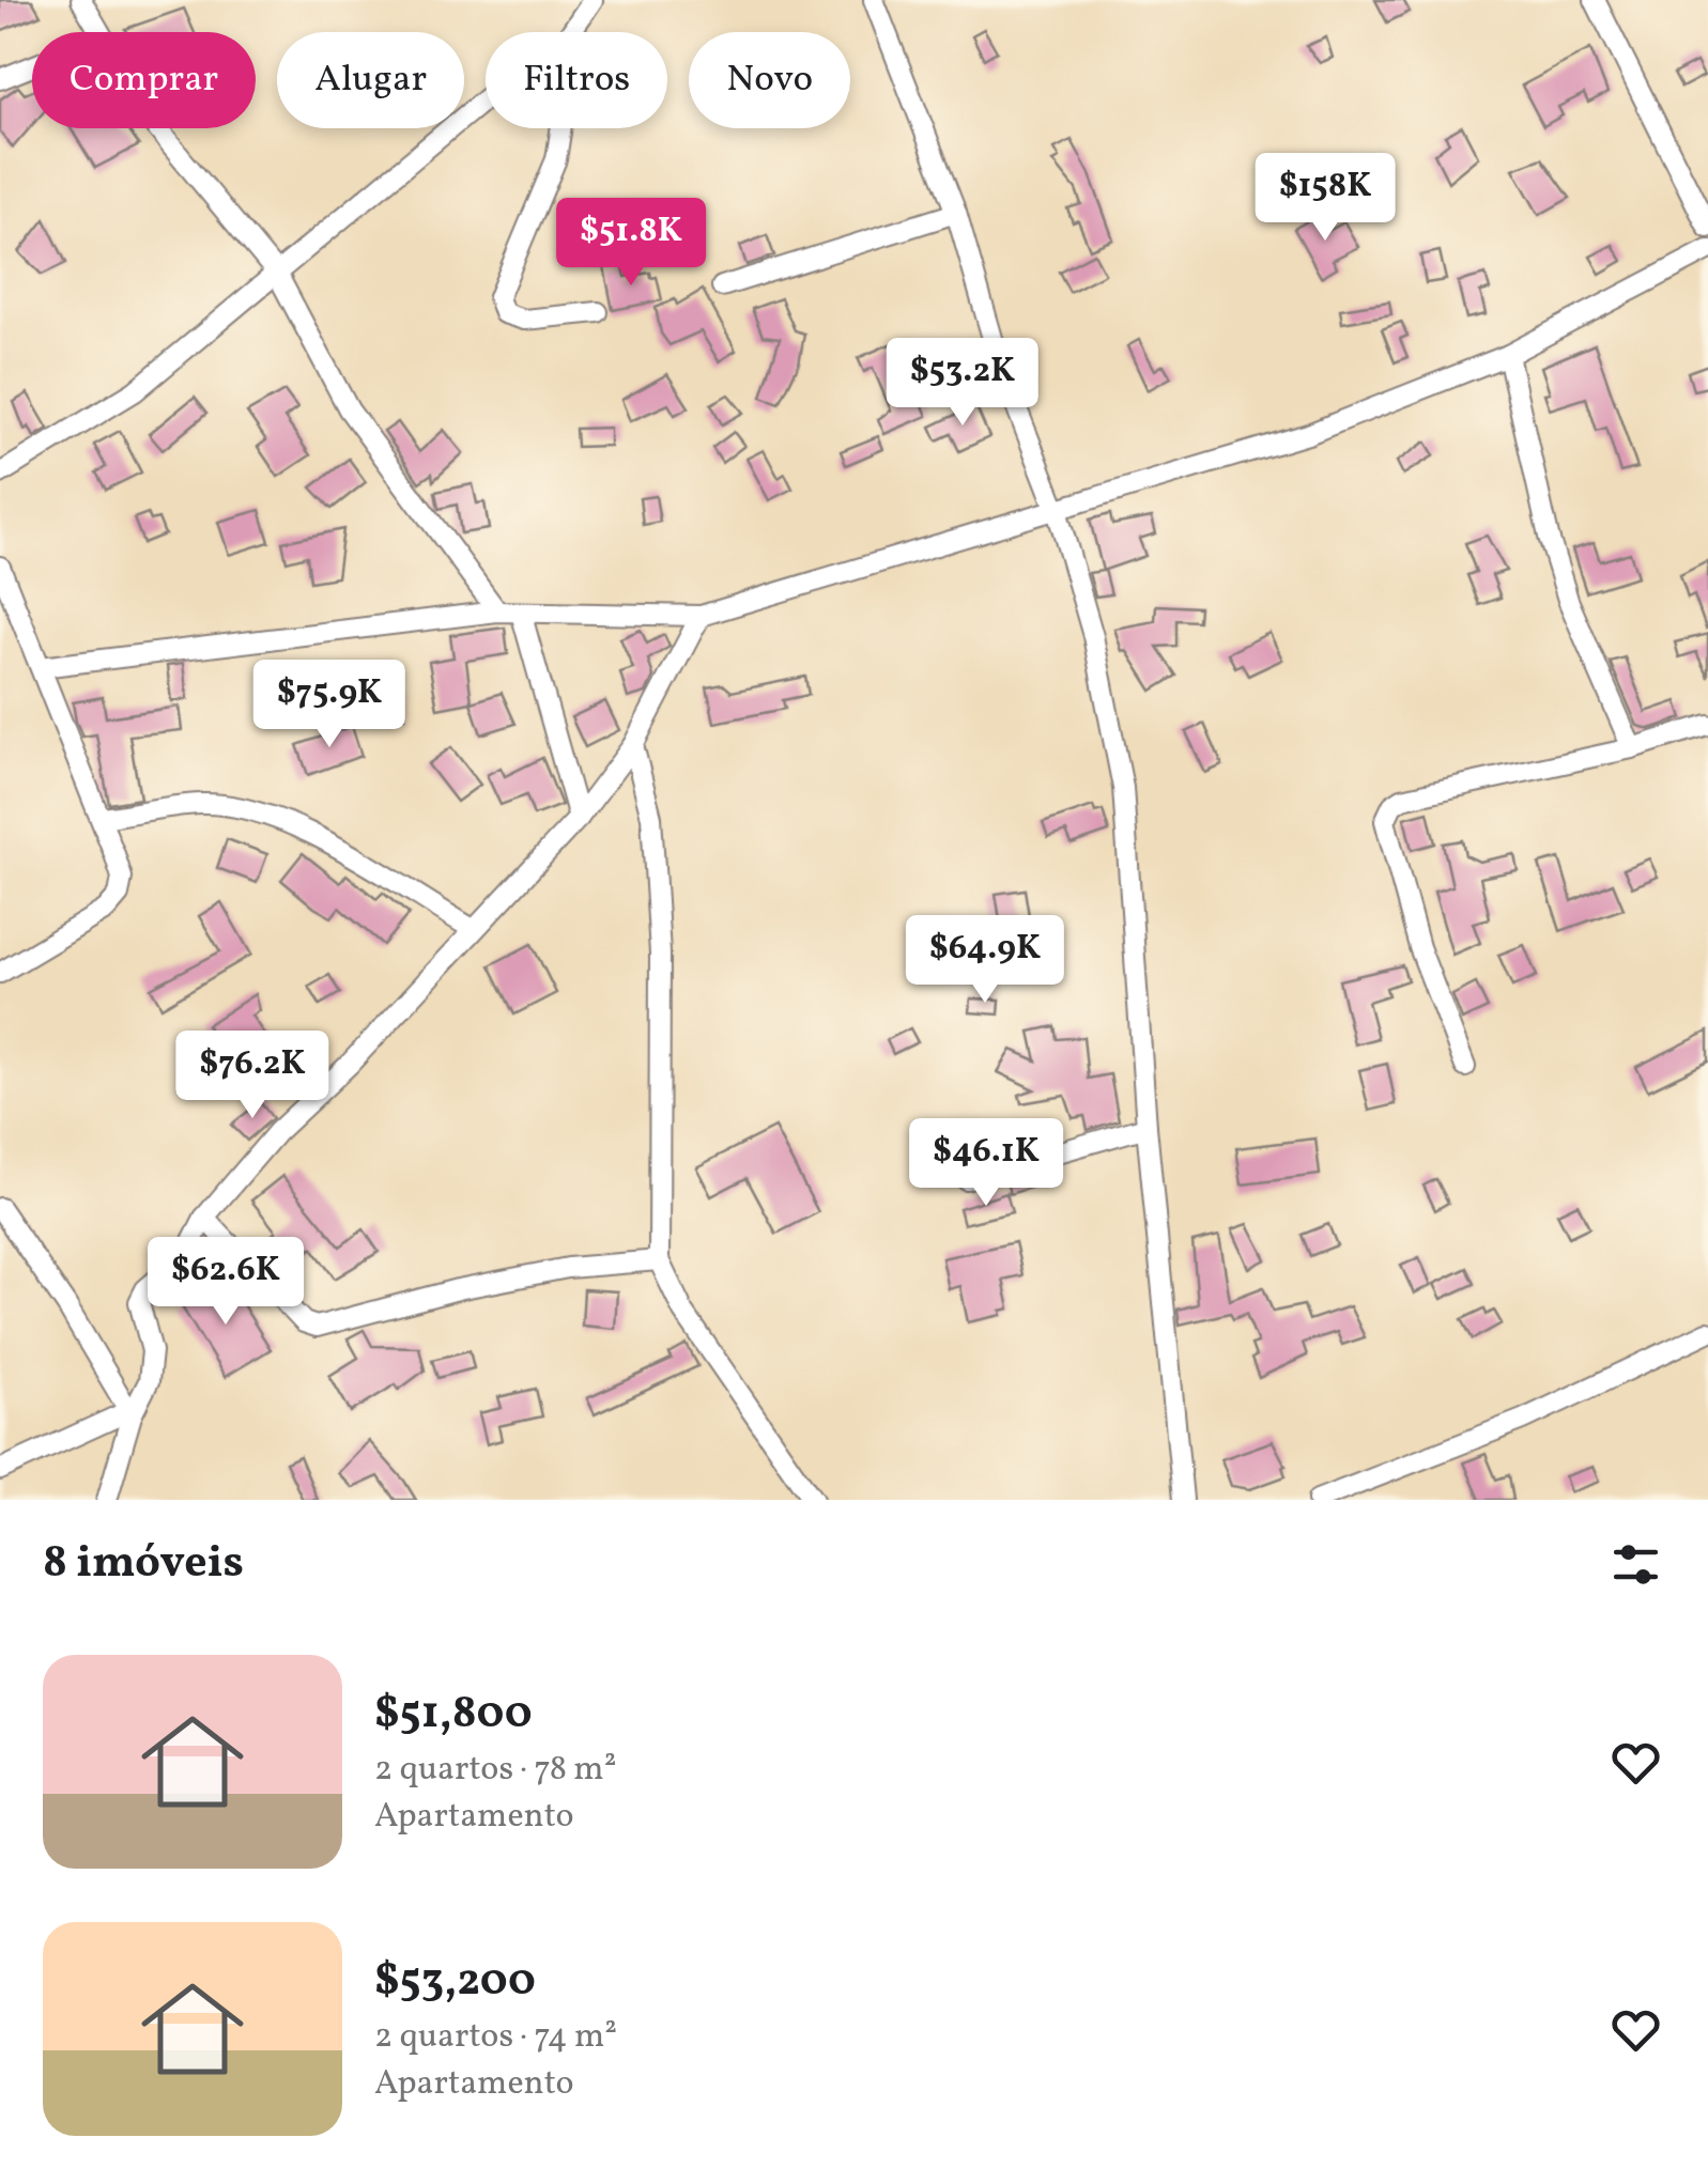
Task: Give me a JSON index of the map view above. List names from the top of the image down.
{
  "page": {
    "chip": [
      "Comprar",
      "Alugar",
      "Filtros",
      "Novo"
    ],
    "price": [
      "$158K",
      "$51.8K",
      "$53.2K",
      "$75.9K",
      "$64.9K",
      "$76.2K",
      "$46.1K",
      "$62.6K"
    ],
    "heading": "8 imóveis",
    "list": [
      {
        "name": "$51,800",
        "note": "2 quartos · 78 m² · Apartamento"
      },
      {
        "name": "$53,200",
        "note": "2 quartos · 74 m² · Apartamento"
      }
    ]
  }
}
